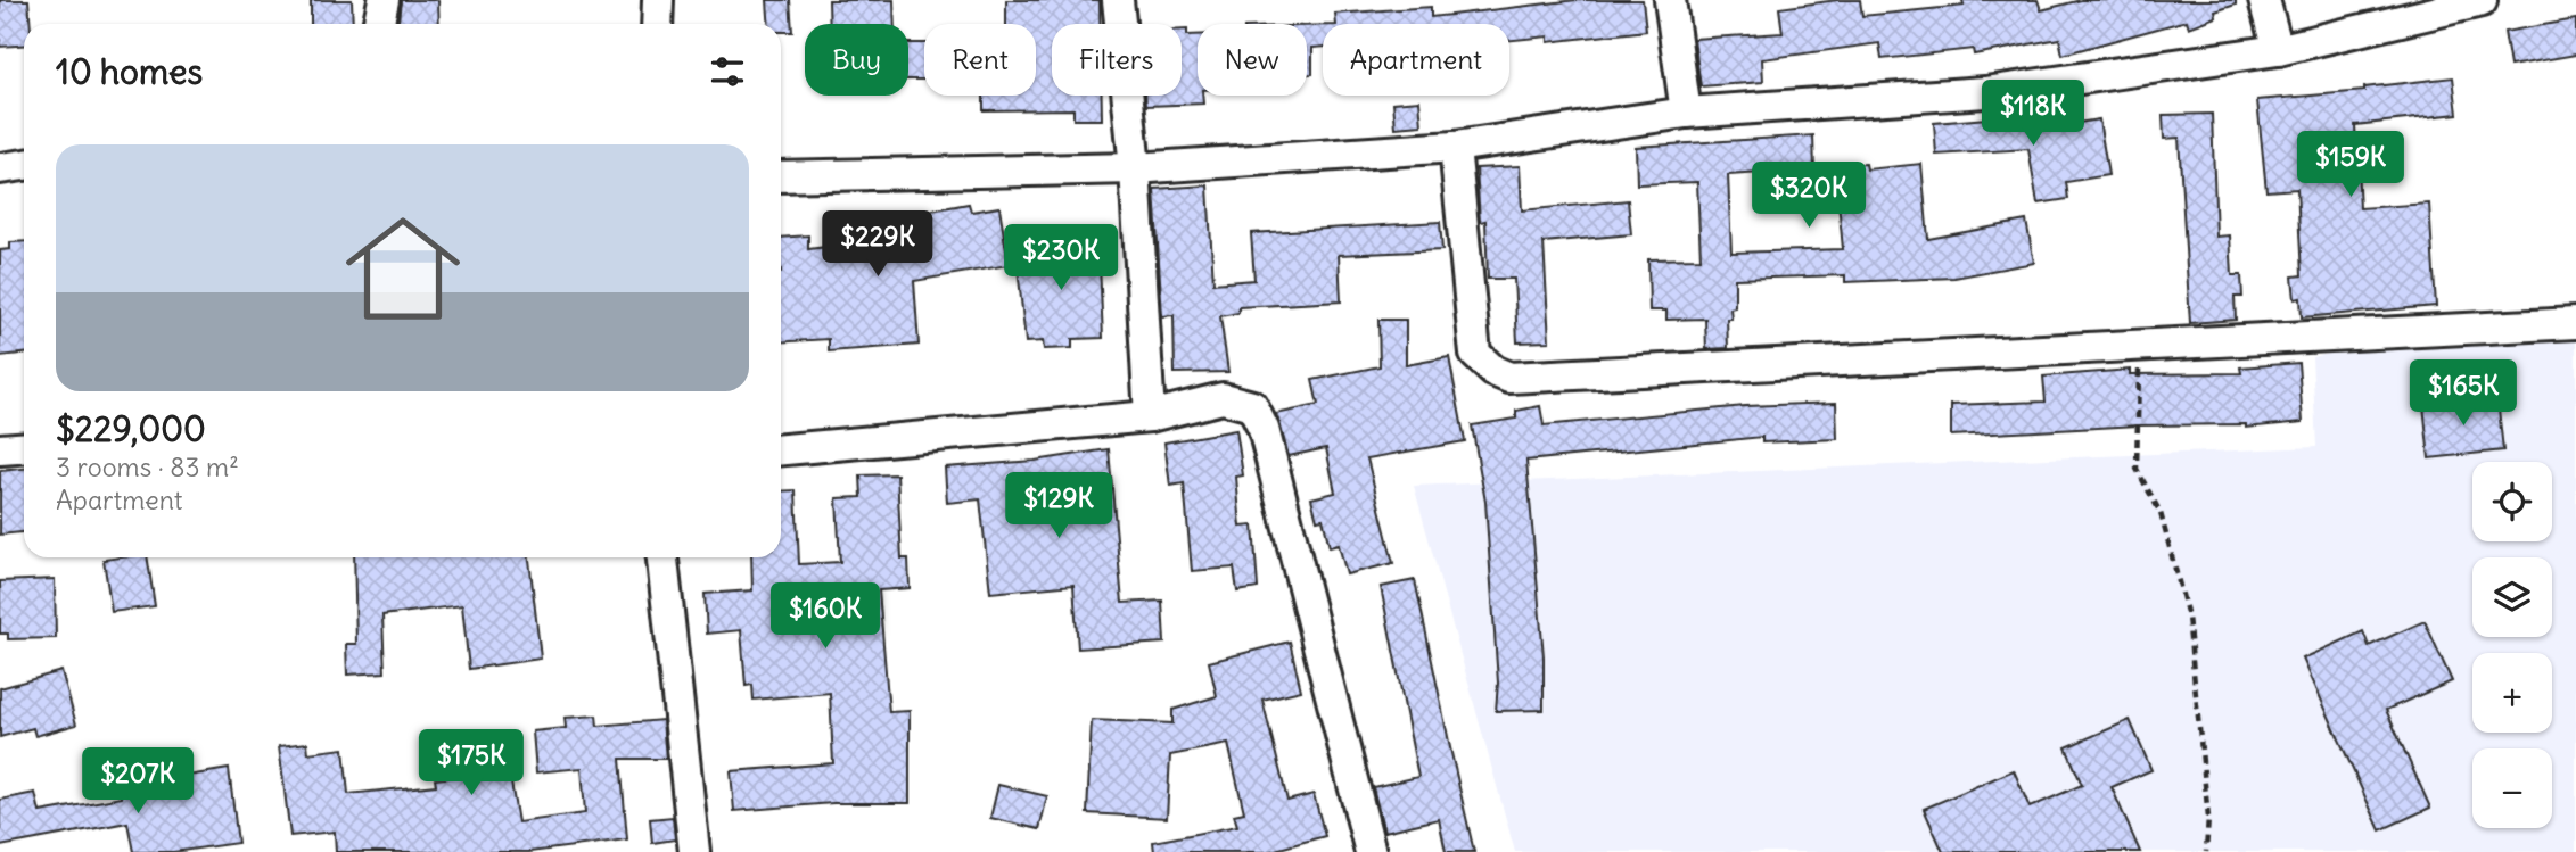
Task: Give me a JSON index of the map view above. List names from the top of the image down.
{
  "page": {
    "chip": [
      "Buy",
      "Rent",
      "Filters",
      "New",
      "Apartment"
    ],
    "heading": "10 homes",
    "price": [
      "$118K",
      "$159K",
      "$320K",
      "$229K",
      "$230K",
      "$165K",
      "$129K",
      "$160K",
      "$175K",
      "$207K"
    ],
    "list": [
      {
        "name": "$229,000",
        "note": "3 rooms · 83 m² · Apartment"
      }
    ],
    "map_buttons": ["+", "−"]
  }
}
